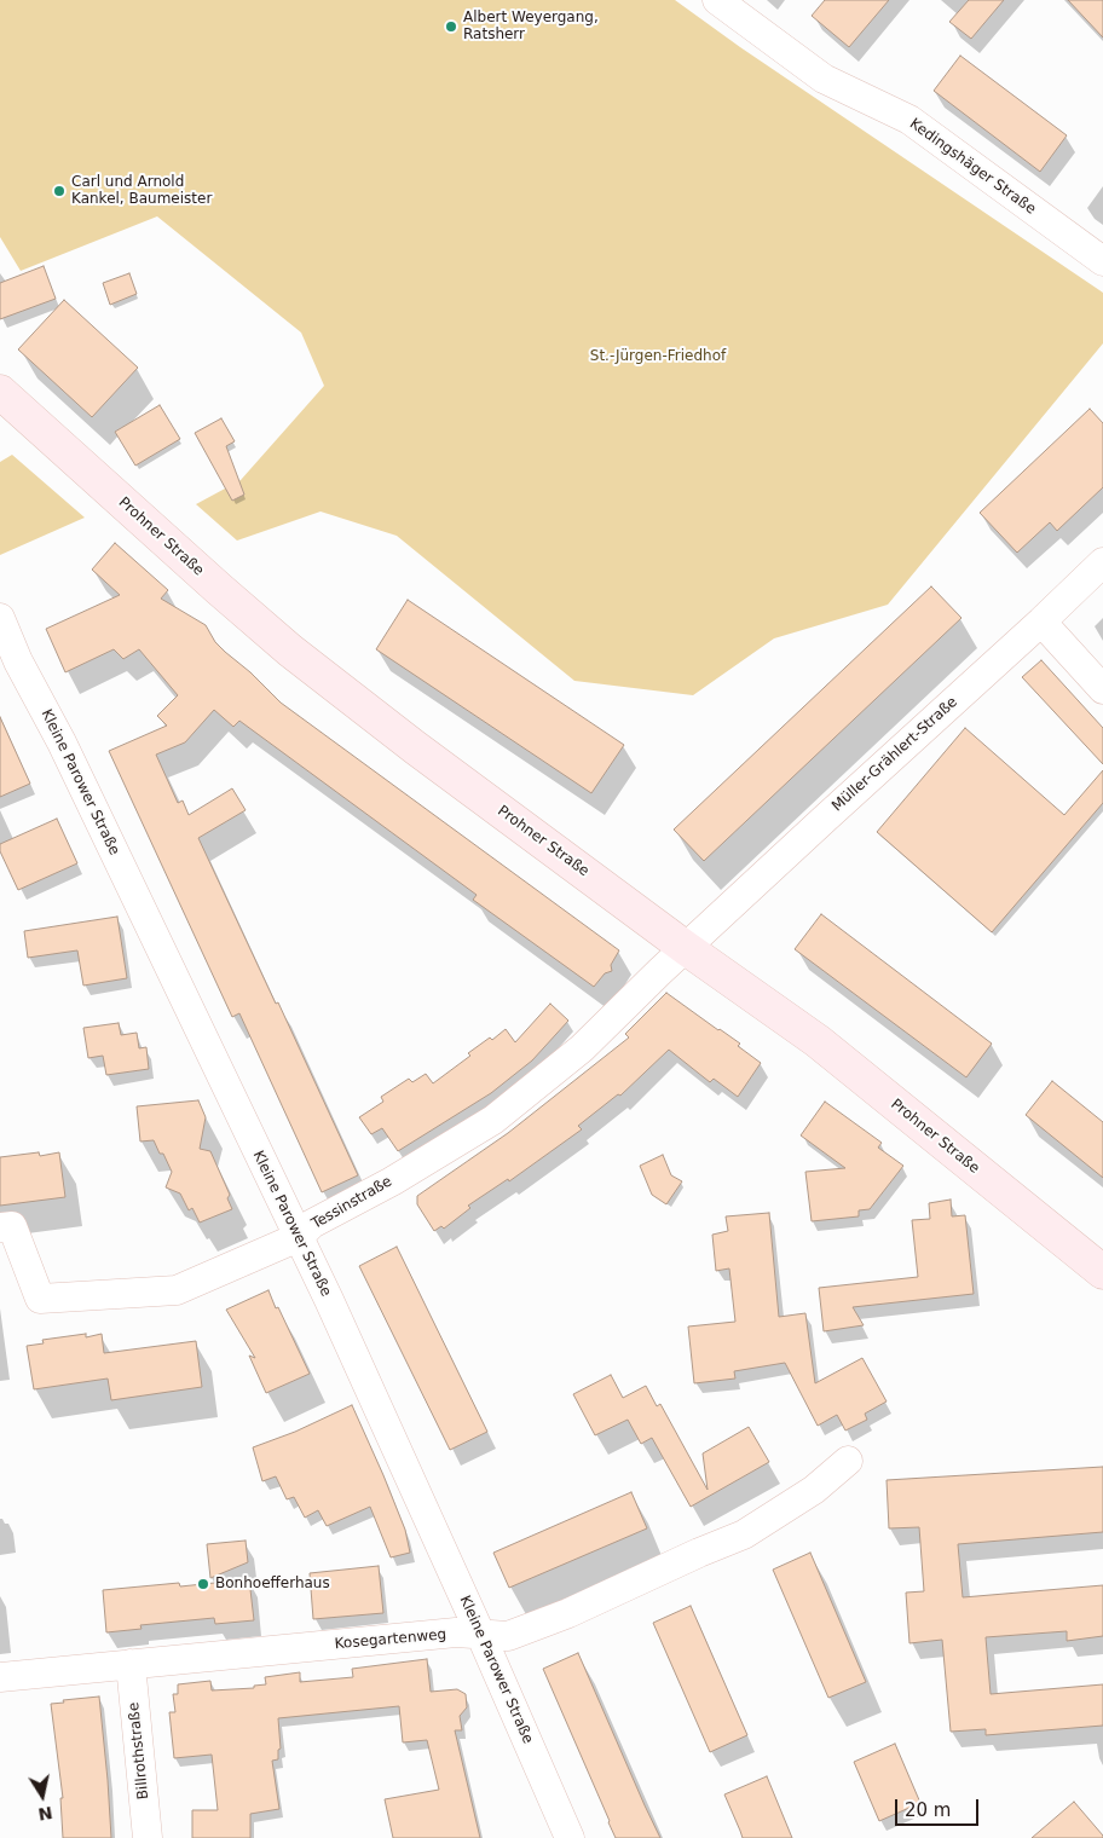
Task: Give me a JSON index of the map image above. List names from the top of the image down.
{
  "streets": {
    "main road": ["Prohner Straße"],
    "street": [
      "Kedingshäger Straße",
      "Müller-Grählert-Straße",
      "Kleine Parower Straße",
      "Tessinstraße",
      "Kosegartenweg",
      "Billrothstraße"
    ]
  },
  "crossings": [
    ["Prohner Straße", "Müller-Grählert-Straße"],
    ["Prohner Straße", "Tessinstraße"],
    ["Müller-Grählert-Straße", "Tessinstraße"],
    ["Kleine Parower Straße", "Tessinstraße"],
    ["Kleine Parower Straße", "Kosegartenweg"],
    ["Kosegartenweg", "Billrothstraße"]
  ],
  "parks": ["St.-Jürgen-Friedhof"],
  "places": ["Albert Weyergang, Ratsherr", "Carl und Arnold Kankel, Baumeister", "Bonhoefferhaus"],
  "scale_bar": "20 m",
  "north": "bottom"
}
